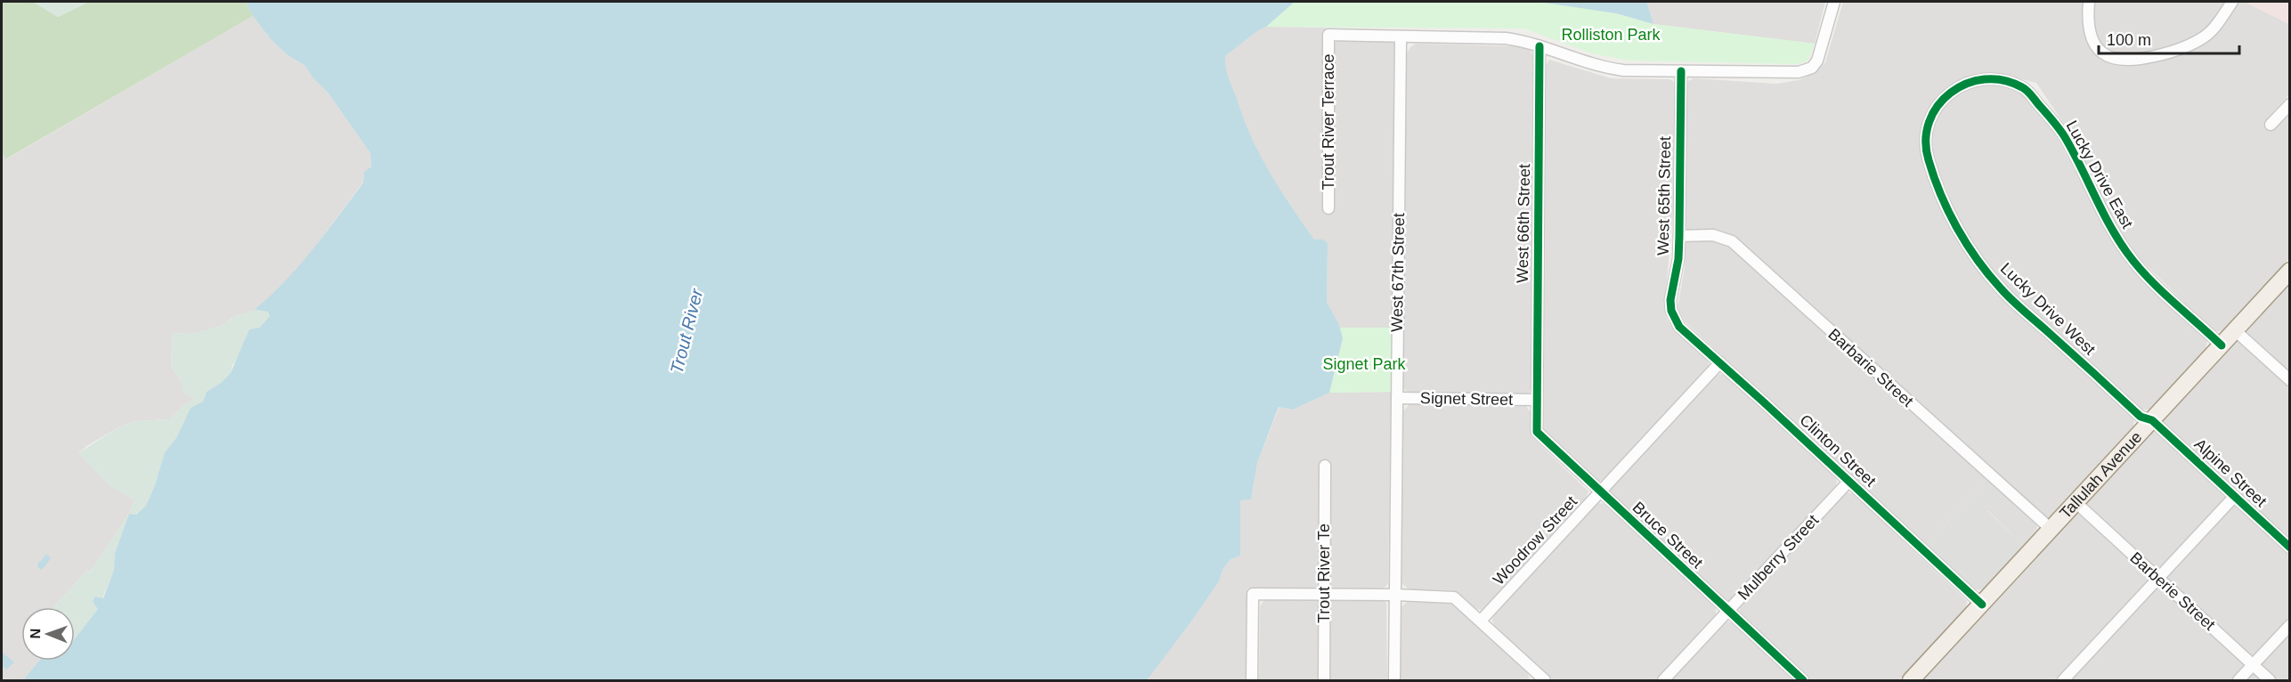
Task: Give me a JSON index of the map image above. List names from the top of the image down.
{
  "streets": {
    "main road": ["Tallulah Avenue"],
    "street": [
      "Trout River Terrace",
      "Lucky Drive East",
      "West 65th Street",
      "West 66th Street",
      "West 67th Street",
      "Lucky Drive West",
      "Barbarie Street",
      "Signet Street",
      "Clinton Street",
      "Alpine Street",
      "Bruce Street",
      "Woodrow Street",
      "Mulberry Street",
      "Trout River Te",
      "Barberie Street"
    ]
  },
  "crossings": [
    ["Trout River Terrace", "West 67th Street"],
    ["Lucky Drive East", "Lucky Drive West"],
    ["Lucky Drive East", "Tallulah Avenue"],
    ["West 65th Street", "Barbarie Street"],
    ["West 65th Street", "Clinton Street"],
    ["West 66th Street", "Signet Street"],
    ["West 66th Street", "Bruce Street"],
    ["West 67th Street", "Signet Street"],
    ["Lucky Drive West", "Alpine Street"],
    ["Lucky Drive West", "Tallulah Avenue"],
    ["Barbarie Street", "Tallulah Avenue"],
    ["Signet Street", "Bruce Street"],
    ["Clinton Street", "Tallulah Avenue"],
    ["Clinton Street", "Woodrow Street"],
    ["Clinton Street", "Mulberry Street"],
    ["Alpine Street", "Tallulah Avenue"],
    ["Tallulah Avenue", "Barberie Street"],
    ["Bruce Street", "Woodrow Street"],
    ["Bruce Street", "Mulberry Street"]
  ],
  "water": ["Trout River"],
  "parks": ["Rolliston Park", "Signet Park"],
  "scale_bar": "100 m",
  "north": "left"
}
